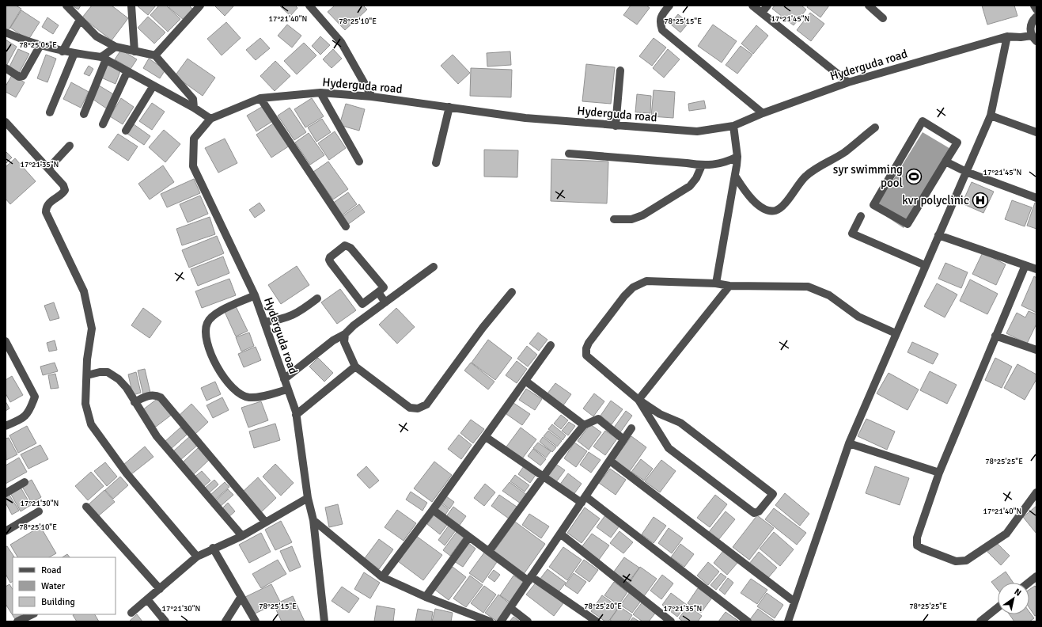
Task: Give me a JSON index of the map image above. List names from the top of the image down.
{
  "streets": {
    "street": ["Hyderguda road"]
  },
  "places": {
    "sports": ["syr swimming pool"],
    "hospital": ["kvr polyclinic"]
  },
  "legend": ["Road", "Water", "Building"],
  "north": "top right",
  "coordinates": [
    "17°21'40\"N",
    "17°21'45\"N",
    "78°25'10\"E",
    "78°25'15\"E",
    "78°25'05\"E",
    "17°21'35\"N",
    "78°25'25\"E",
    "17°21'30\"N",
    "78°25'20\"E"
  ]
}
